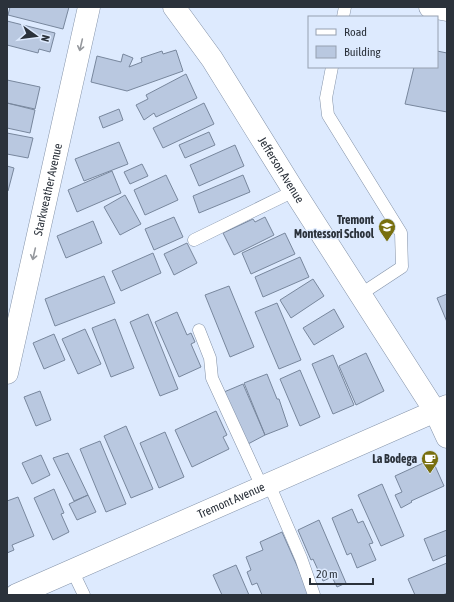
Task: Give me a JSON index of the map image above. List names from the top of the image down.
{
  "streets": {
    "street": ["Jefferson Avenue", "Starkweather Avenue", "Tremont Avenue"]
  },
  "crossings": [
    ["Jefferson Avenue", "Tremont Avenue"]
  ],
  "one_way": ["Starkweather Avenue"],
  "places": {
    "school or university": ["Tremont Montessori School"],
    "cafe": ["La Bodega"]
  },
  "legend": ["Road", "Building"],
  "scale_bar": "20 m",
  "north": "right"
}
